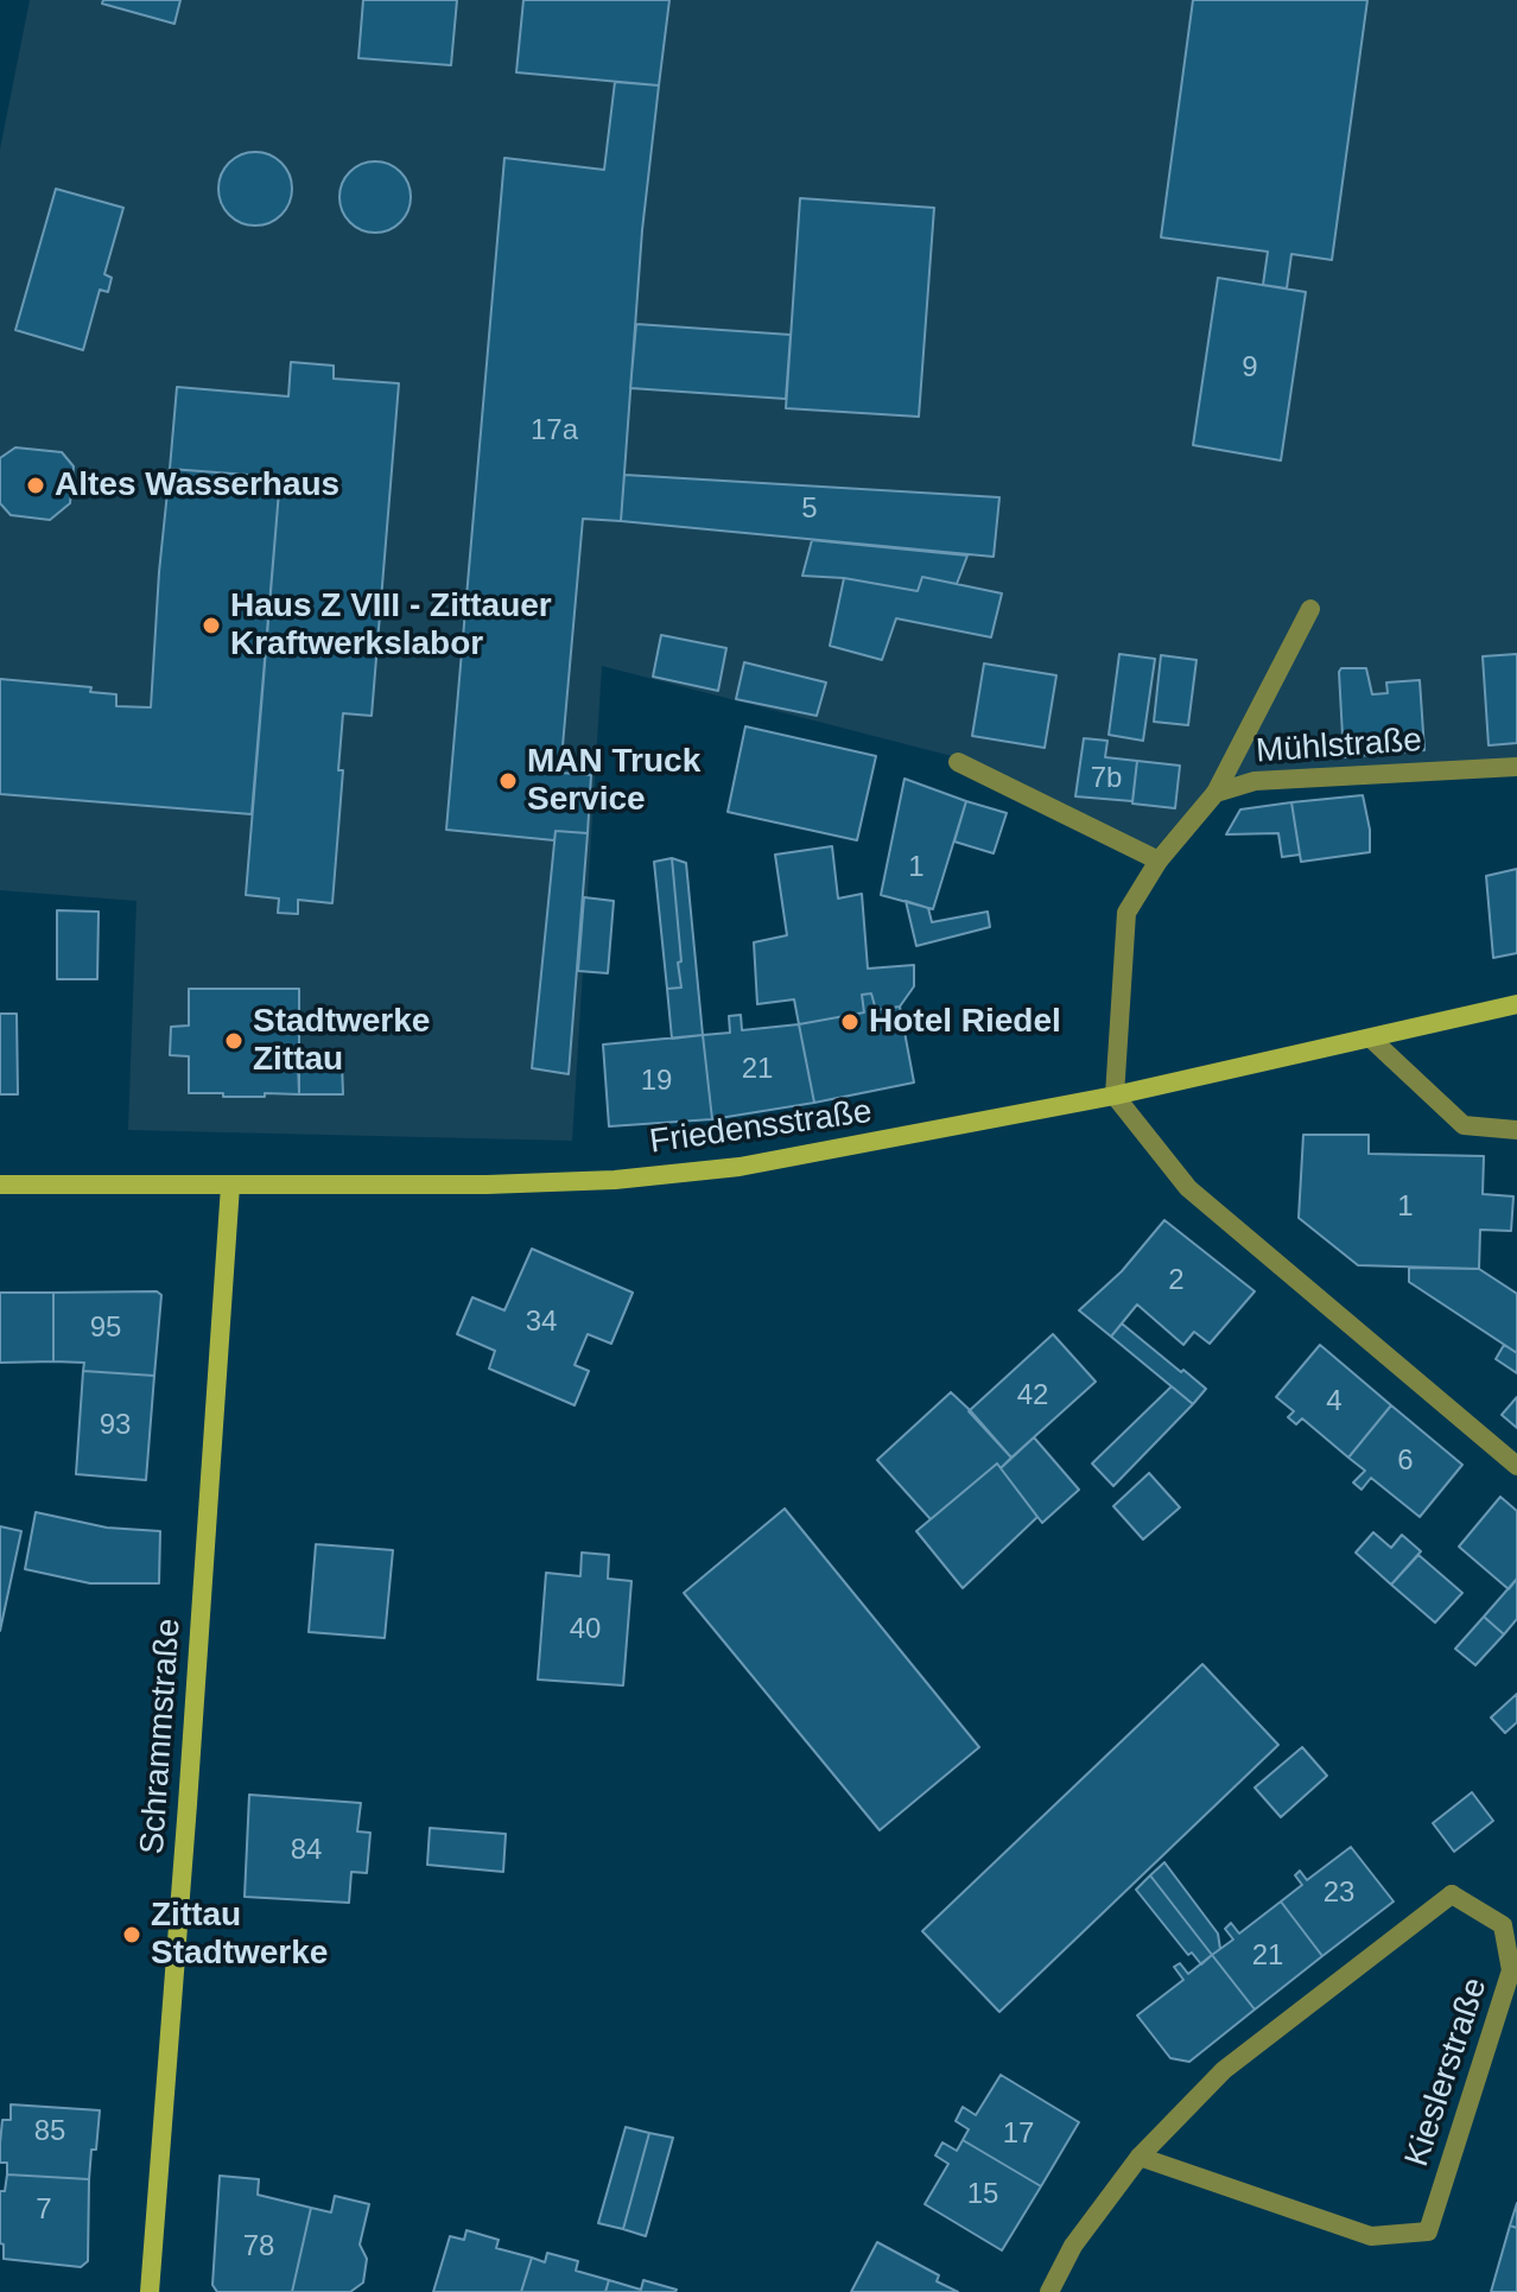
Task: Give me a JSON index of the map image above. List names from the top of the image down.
{
  "streets": {
    "main road": ["Friedensstraße", "Schrammstraße"],
    "street": ["Mühlstraße", "Kieslerstraße"]
  },
  "crossings": [
    ["Mühlstraße", "Friedensstraße"],
    ["Friedensstraße", "Schrammstraße"]
  ],
  "places": [
    "Altes Wasserhaus",
    "Haus Z VIII - Zittauer Kraftwerkslabor",
    "MAN Truck Service",
    "Hotel Riedel",
    "Stadtwerke Zittau",
    "Zittau Stadtwerke"
  ],
  "house_numbers": [
    "9",
    "17a",
    "5",
    "7b",
    "1",
    "21",
    "19",
    "1",
    "2",
    "34",
    "95",
    "42",
    "4",
    "93",
    "6",
    "40",
    "84",
    "23",
    "21",
    "85",
    "17",
    "15",
    "7",
    "78"
  ]
}
